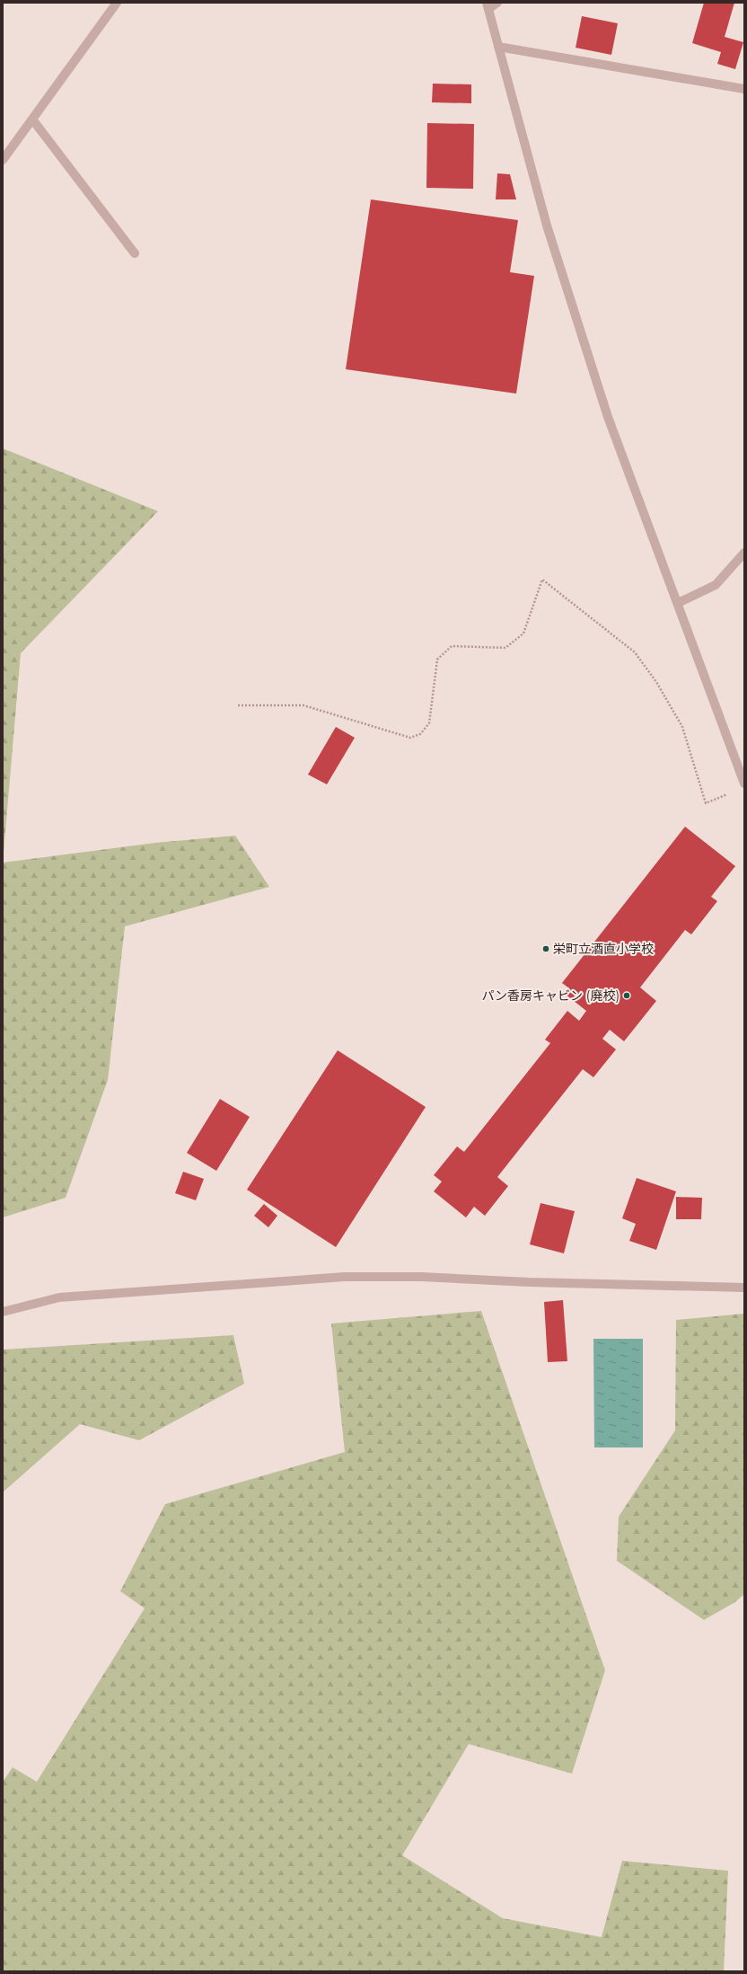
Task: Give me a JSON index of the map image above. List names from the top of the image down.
{
  "places": ["栄町立酒直小学校", "パン香房キャビン (廃校)"]
}
